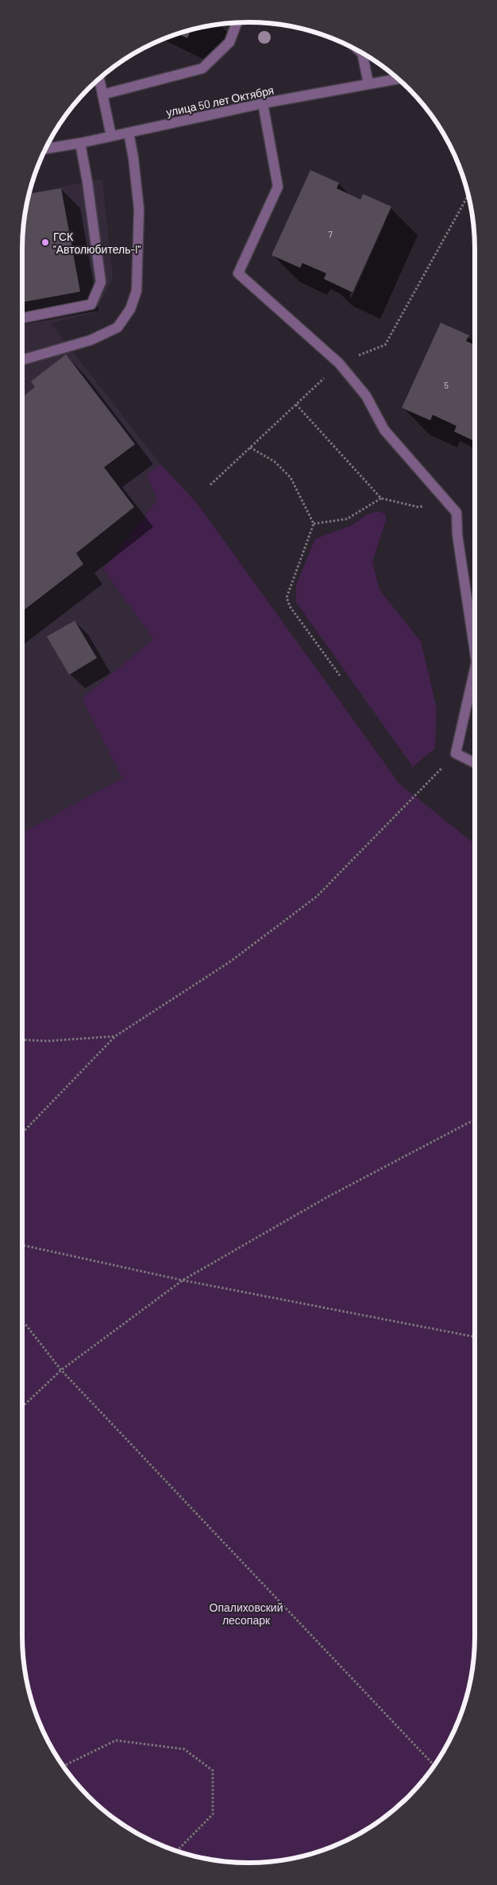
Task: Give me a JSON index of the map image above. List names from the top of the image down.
{
  "streets": {
    "street": ["улица 50 лет Октября"]
  },
  "parks": ["Опалиховский лесопарк"],
  "places": ["ГСК \"Автолюбитель-I\""],
  "house_numbers": ["7", "5"]
}
